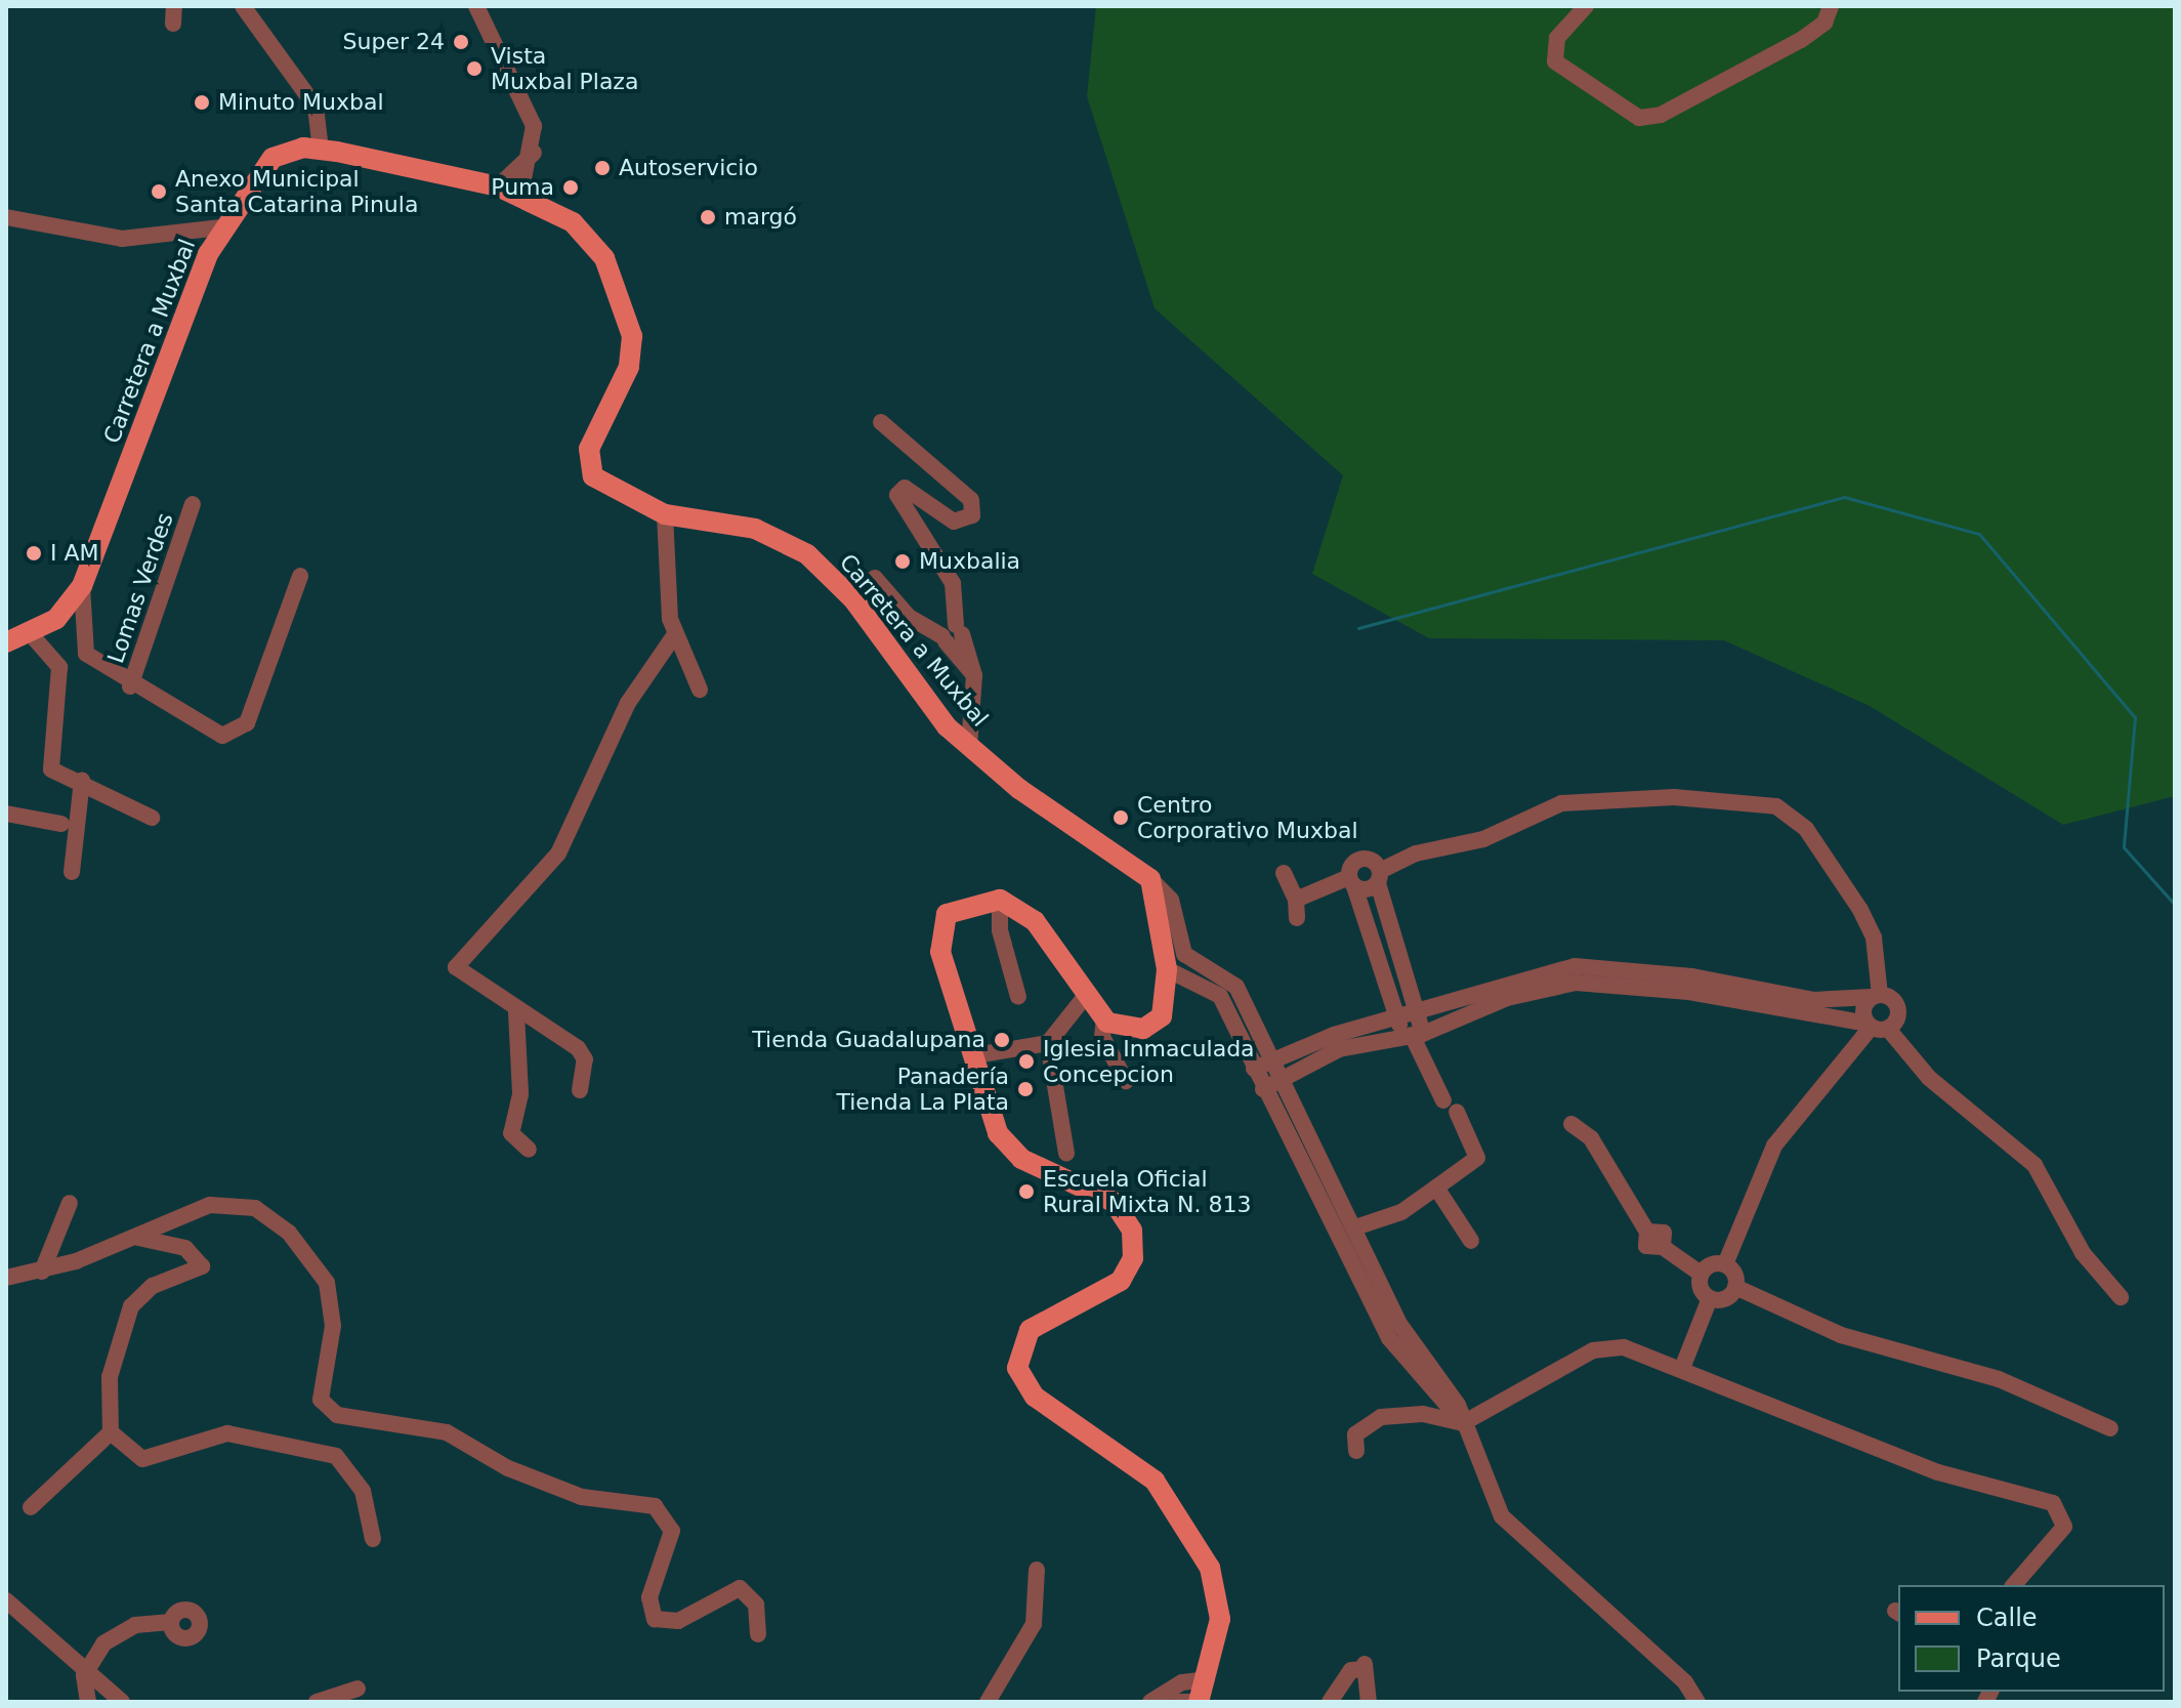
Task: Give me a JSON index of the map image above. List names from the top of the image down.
{
  "streets": {
    "main road": ["Carretera a Muxbal"],
    "street": ["Lomas Verdes"]
  },
  "crossings": [
    ["Carretera a Muxbal", "Lomas Verdes"]
  ],
  "places": [
    "Super 24",
    "Vista Muxbal Plaza",
    "Minuto Muxbal",
    "Autoservicio",
    "Puma",
    "Anexo Municipal Santa Catarina Pinula",
    "margó",
    "I AM",
    "Muxbalia",
    "Centro Corporativo Muxbal",
    "Tienda Guadalupana",
    "Iglesia Inmaculada Concepcion",
    "Panadería Tienda La Plata",
    "Escuela Oficial Rural Mixta N. 813"
  ],
  "legend": ["Calle", "Parque"]
}
